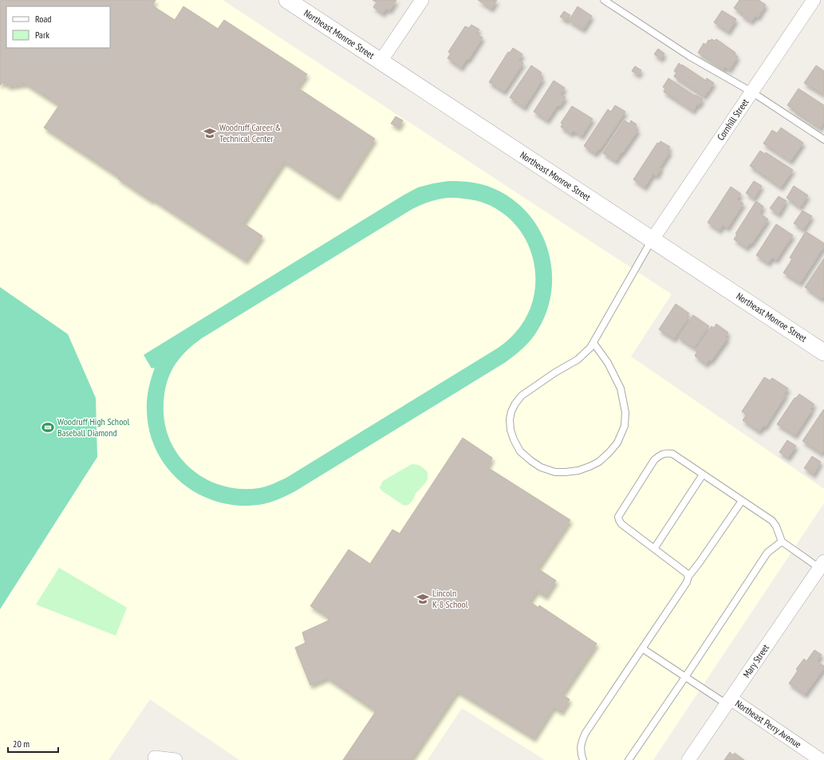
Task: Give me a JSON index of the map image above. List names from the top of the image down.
{
  "streets": {
    "street": [
      "Northeast Monroe Street",
      "Cornhill Street",
      "Mary Street",
      "Northeast Perry Avenue"
    ]
  },
  "crossings": [
    ["Northeast Monroe Street", "Cornhill Street"],
    ["Mary Street", "Northeast Perry Avenue"]
  ],
  "places": {
    "school or university": ["Woodruff Career & Technical Center", "Lincoln K-8 School"],
    "sports": ["Woodruff High School Baseball Diamond"]
  },
  "legend": ["Road", "Park"],
  "scale_bar": "20 m"
}
